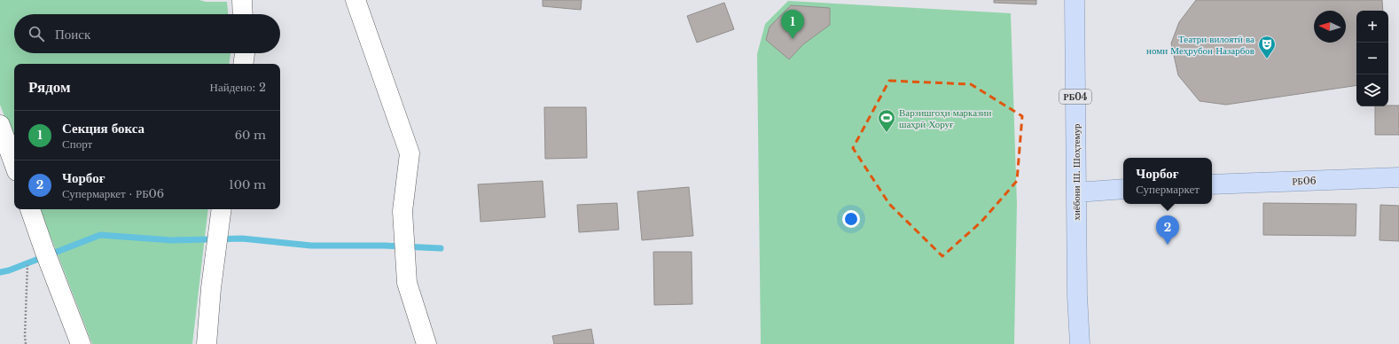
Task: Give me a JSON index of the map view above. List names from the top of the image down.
{
  "streets": {
    "main road": ["РБ04", "хиёбони Ш. Шоҳтемур", "РБ06"]
  },
  "places": {
    "theatre": ["Театри вилоятӣ ва номи Меҳрубон Назарбов"],
    "sports": ["Варзишгоҳи марказии шаҳрӣ Хоруғ"]
  },
  "north": "left",
  "page": {
    "pins": ["1", "2"],
    "map_buttons": ["+", "−"],
    "search": "Поиск",
    "heading": ["Рядом", "Найдено: 2"],
    "list": [
      {
        "mark": "1",
        "name": "Секция бокса",
        "note": "Спорт",
        "value": "60 m"
      },
      {
        "mark": "2",
        "name": "Чорбоғ",
        "note": "Супермаркет · РБ06",
        "value": "100 m"
      }
    ],
    "popup": ["Чорбоғ", "Супермаркет"]
  }
}
